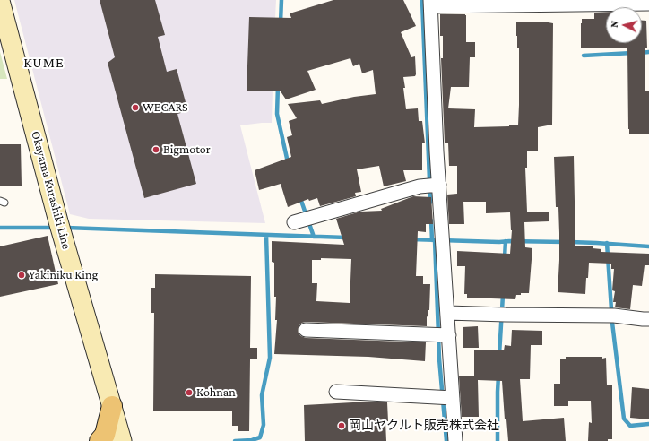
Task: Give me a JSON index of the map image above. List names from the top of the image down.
{
  "streets": {
    "main road": ["Okayama Kurashiki Line"]
  },
  "districts": ["KUME"],
  "places": [
    "WECARS",
    "Bigmotor",
    "Yakiniku King",
    "Kohnan",
    "岡山ヤクルト販売株式会社"
  ],
  "north": "left"
}
